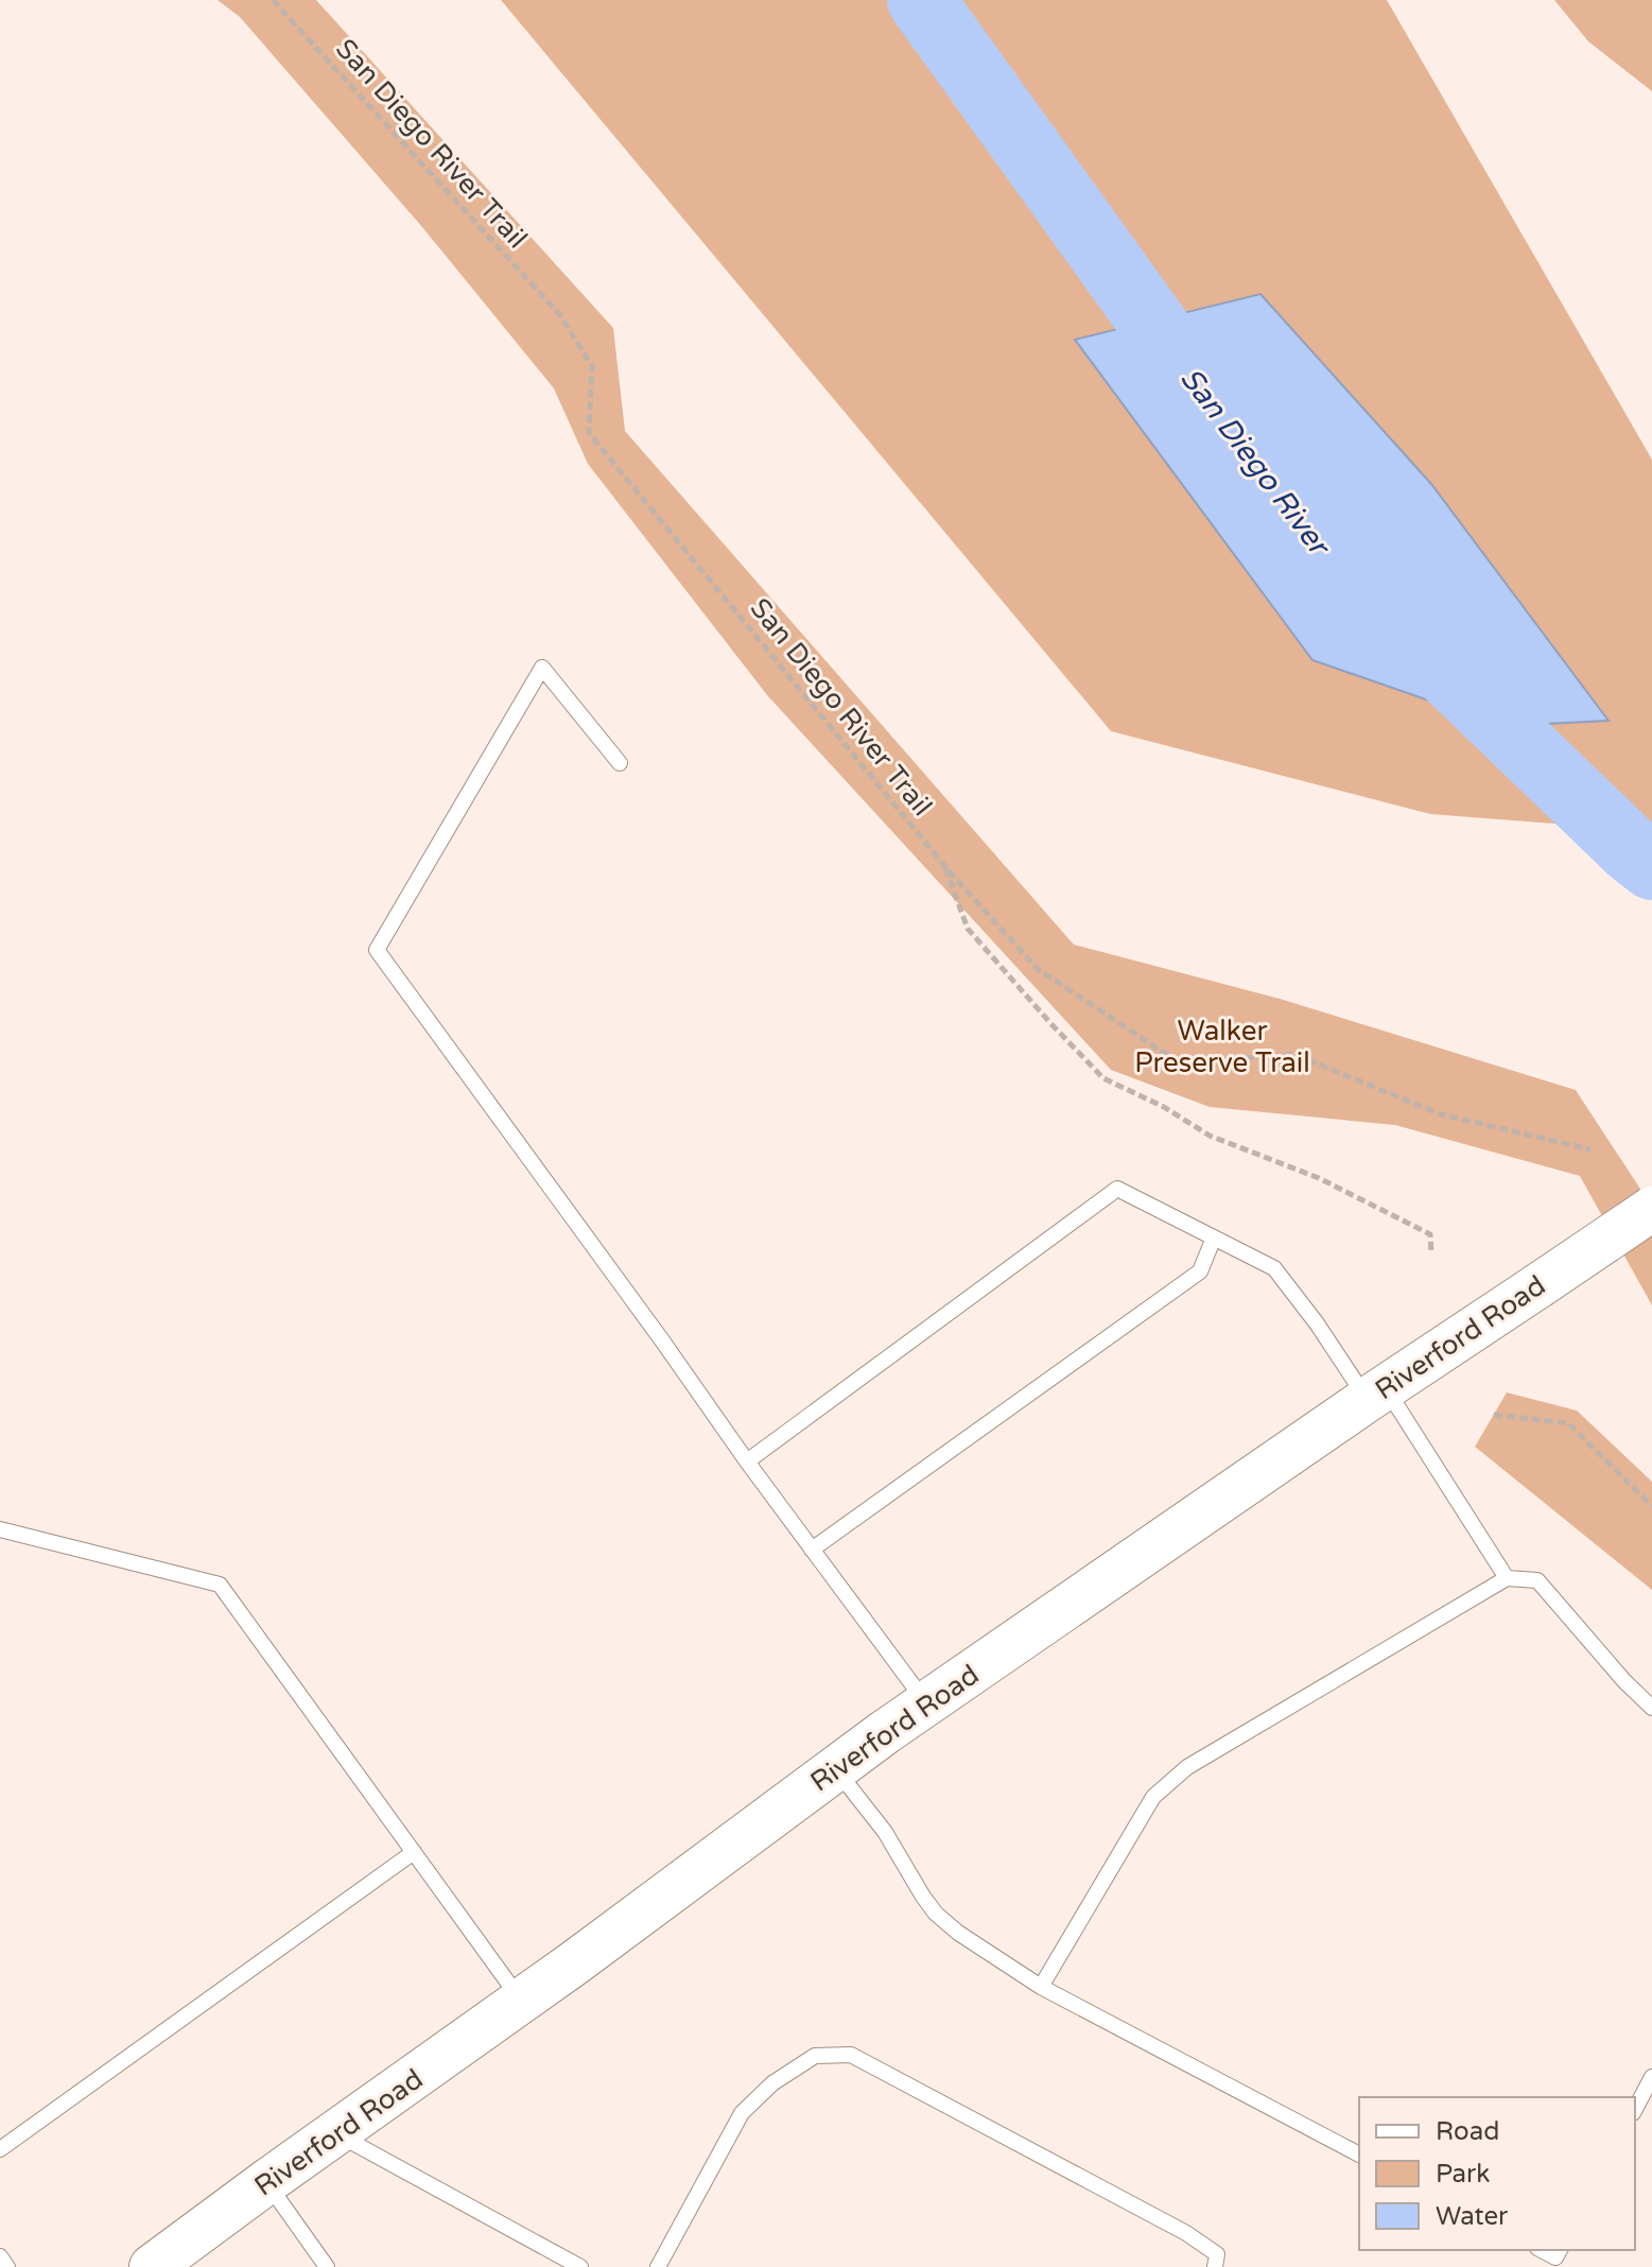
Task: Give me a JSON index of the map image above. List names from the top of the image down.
{
  "streets": {
    "main road": ["Riverford Road"],
    "path": ["San Diego River Trail"]
  },
  "water": ["San Diego River"],
  "parks": ["Walker Preserve Trail"],
  "legend": ["Road", "Park", "Water"]
}
